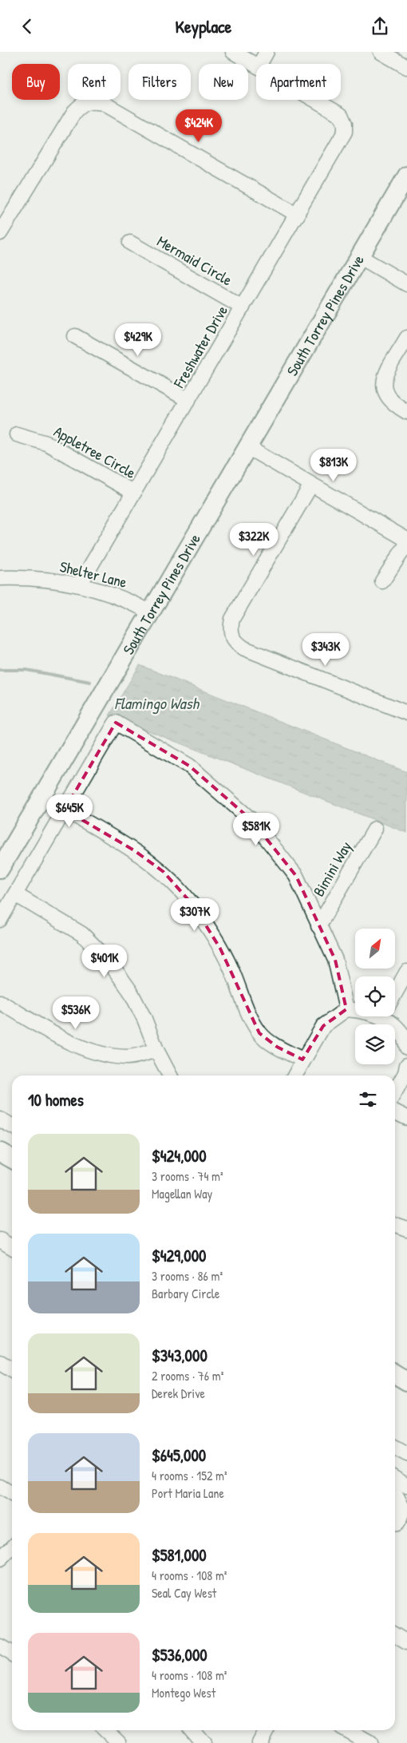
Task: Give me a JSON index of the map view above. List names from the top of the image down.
{
  "streets": {
    "main road": ["South Torrey Pines Drive"],
    "street": [
      "Mermaid Circle",
      "Freshwater Drive",
      "Appletree Circle",
      "Shelter Lane",
      "Bimini Way"
    ]
  },
  "crossings": [
    ["Mermaid Circle", "Freshwater Drive"],
    ["South Torrey Pines Drive", "Shelter Lane"],
    ["Freshwater Drive", "Appletree Circle"],
    ["Freshwater Drive", "Shelter Lane"]
  ],
  "water": ["Flamingo Wash"],
  "north": "top right",
  "page": {
    "header": "Keyplace",
    "chip": [
      "Buy",
      "Rent",
      "Filters",
      "New",
      "Apartment"
    ],
    "price": [
      "$424K",
      "$429K",
      "$813K",
      "$322K",
      "$343K",
      "$645K",
      "$581K",
      "$307K",
      "$401K",
      "$536K"
    ],
    "heading": "10 homes",
    "list": [
      {
        "name": "$424,000",
        "note": "3 rooms · 74 m² · Magellan Way"
      },
      {
        "name": "$429,000",
        "note": "3 rooms · 86 m² · Barbary Circle"
      },
      {
        "name": "$343,000",
        "note": "2 rooms · 76 m² · Derek Drive"
      },
      {
        "name": "$645,000",
        "note": "4 rooms · 152 m² · Port Maria Lane"
      },
      {
        "name": "$581,000",
        "note": "4 rooms · 108 m² · Seal Cay West"
      },
      {
        "name": "$536,000",
        "note": "4 rooms · 108 m² · Montego West"
      }
    ]
  }
}
